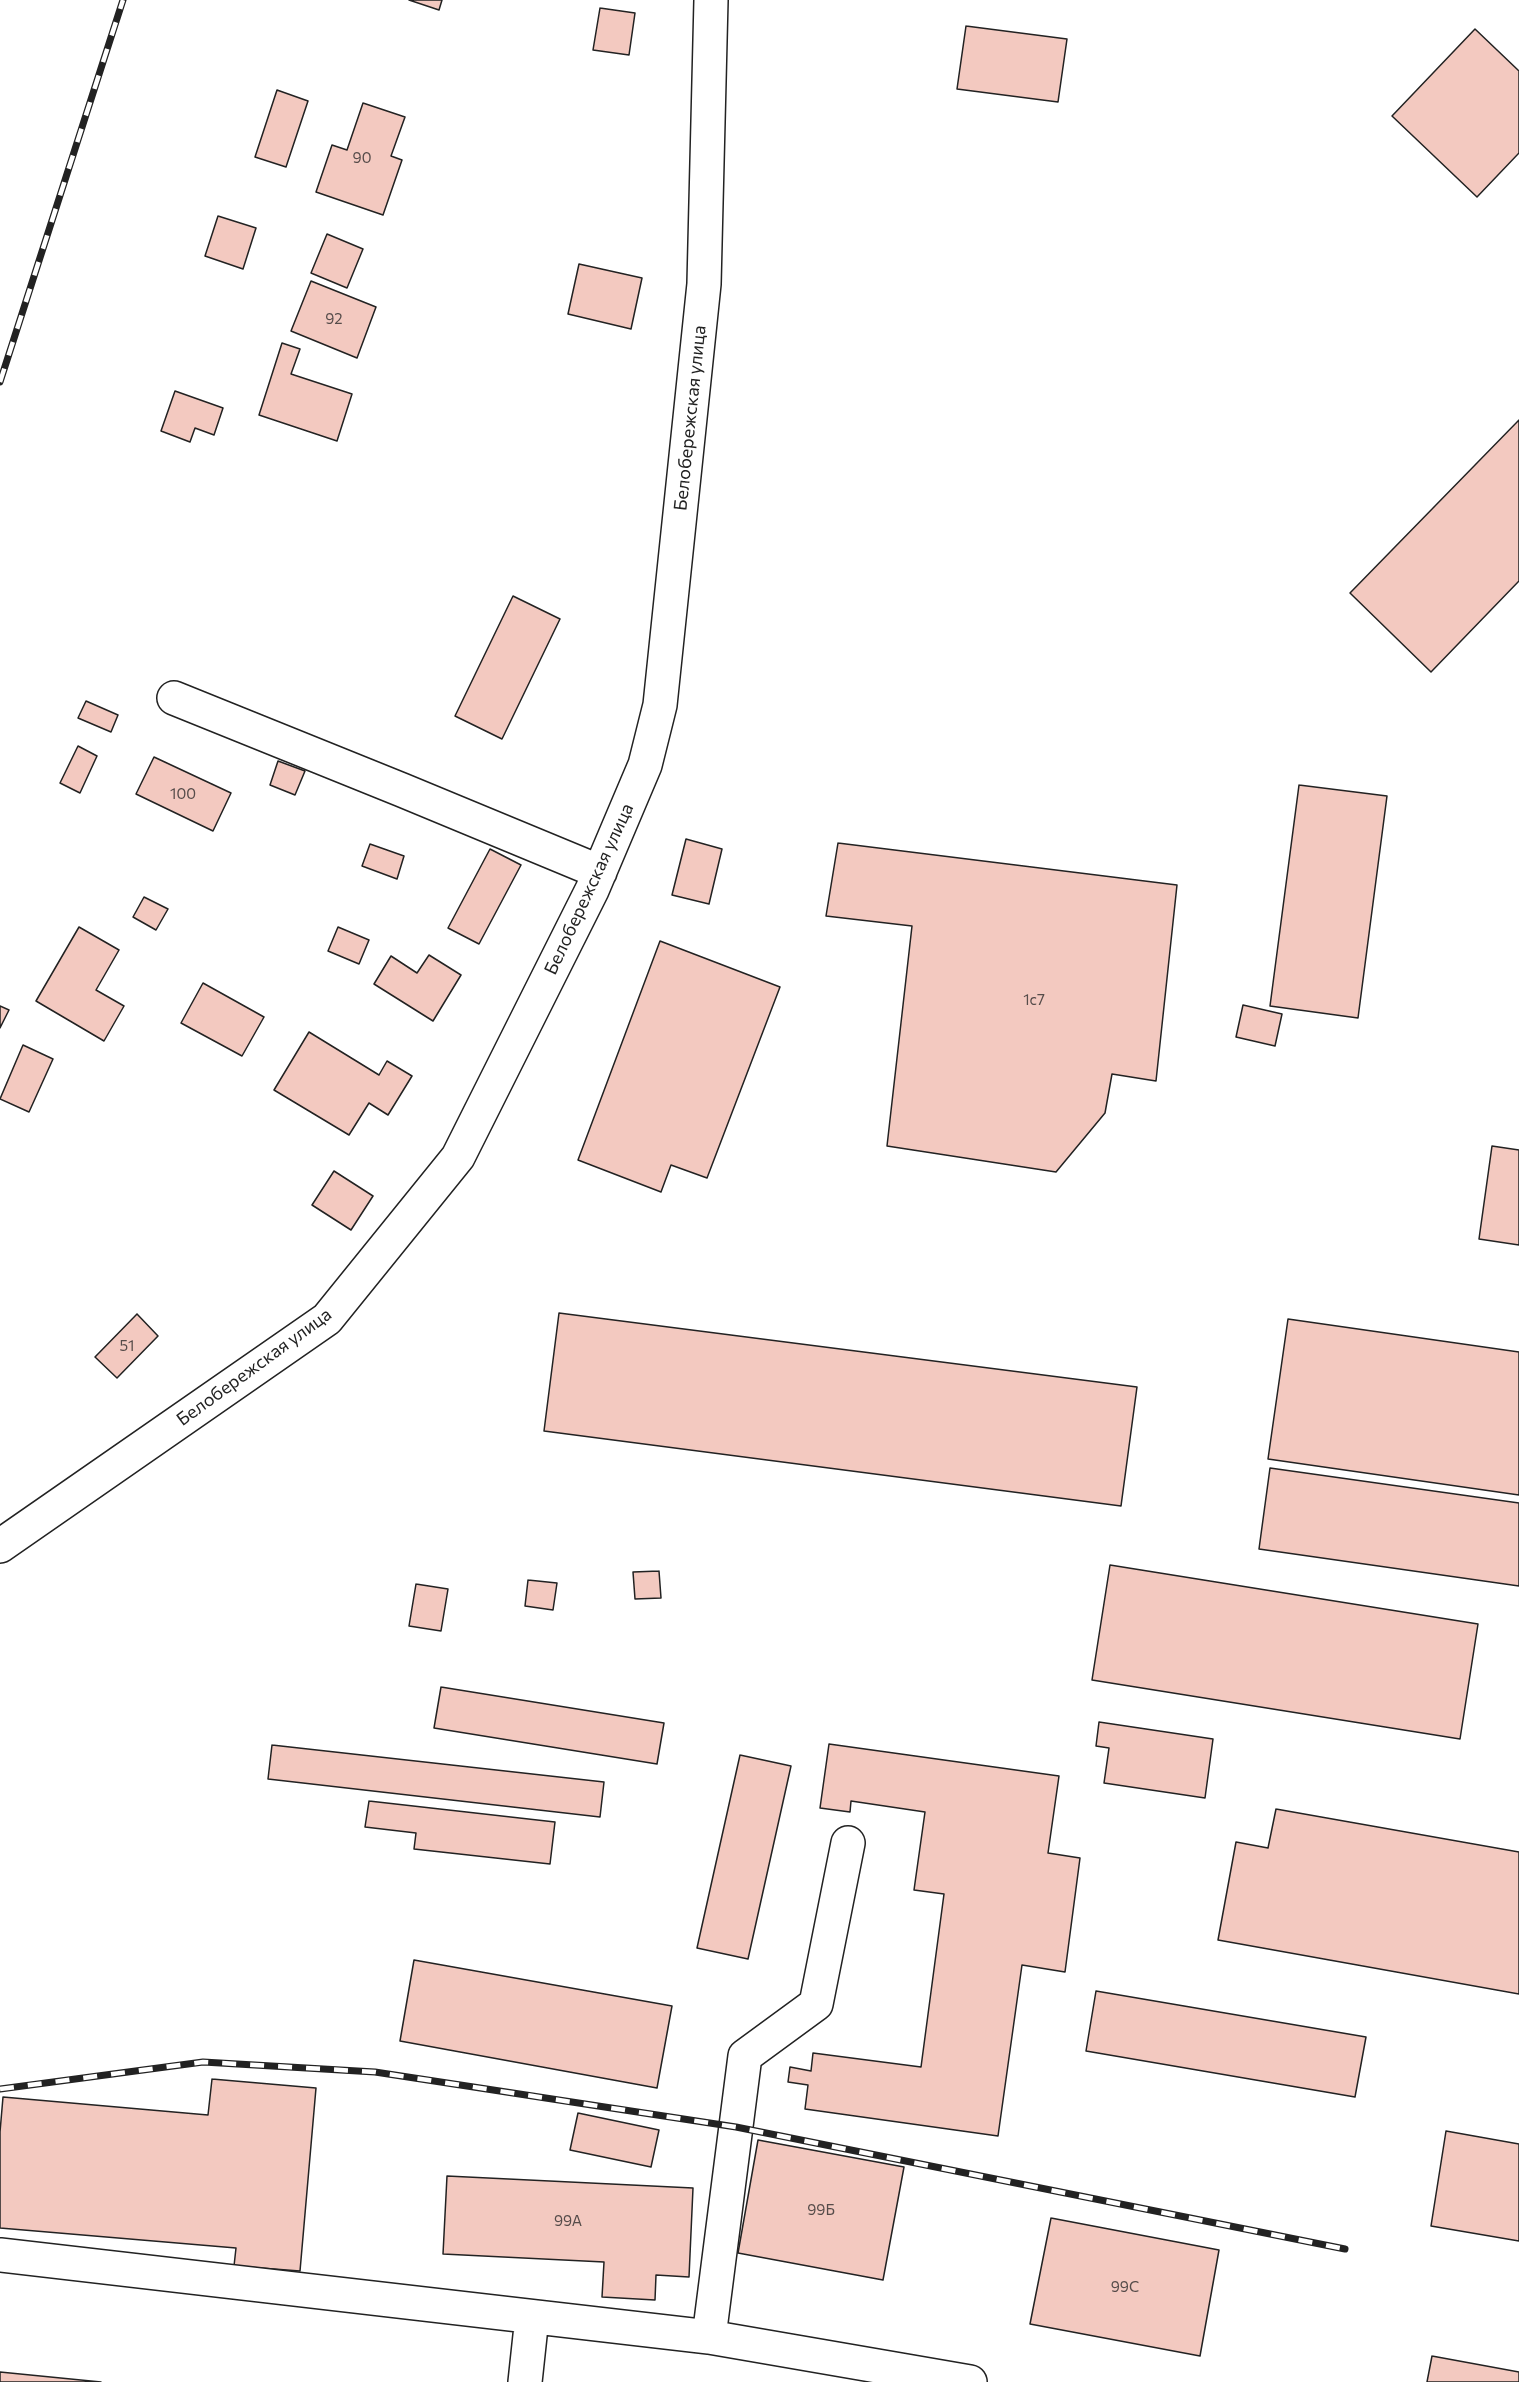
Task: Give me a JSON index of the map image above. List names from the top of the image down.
{
  "streets": {
    "street": ["Белобережская улица"]
  },
  "house_numbers": [
    "90",
    "92",
    "100",
    "1с7",
    "51",
    "99Б",
    "99А",
    "99С"
  ]
}
